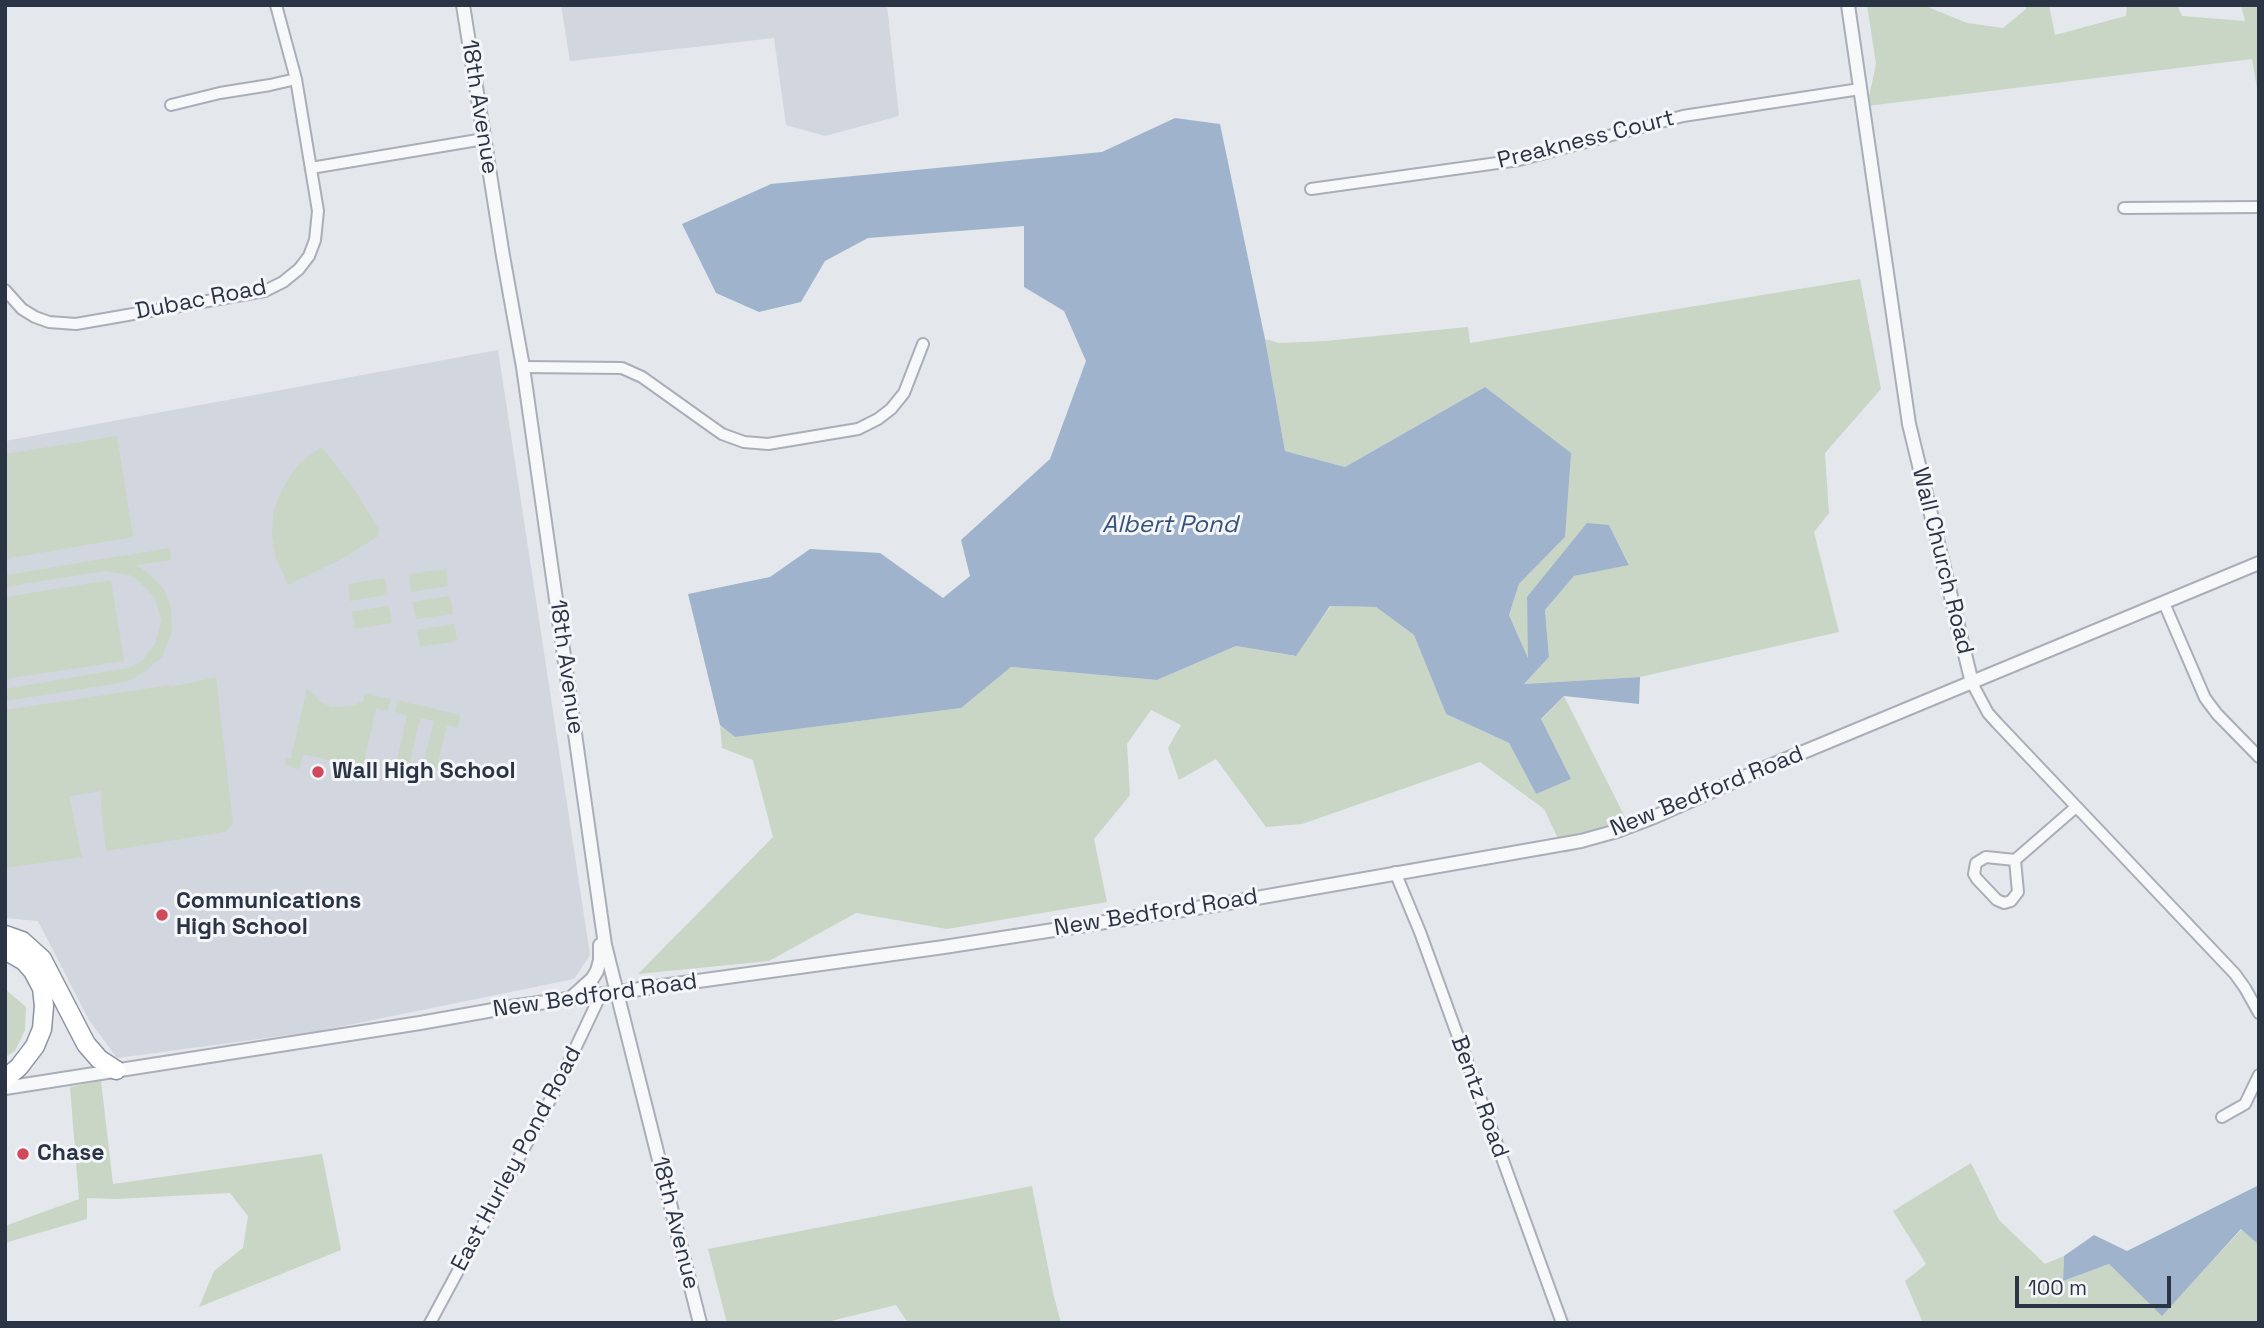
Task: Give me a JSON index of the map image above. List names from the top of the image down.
{
  "streets": {
    "street": [
      "18th Avenue",
      "Preakness Court",
      "Dubac Road",
      "Wall Church Road",
      "New Bedford Road",
      "Bentz Road",
      "East Hurley Pond Road"
    ]
  },
  "crossings": [
    ["18th Avenue", "New Bedford Road"],
    ["Preakness Court", "Wall Church Road"],
    ["Wall Church Road", "New Bedford Road"],
    ["New Bedford Road", "Bentz Road"],
    ["New Bedford Road", "East Hurley Pond Road"]
  ],
  "water": ["Albert Pond"],
  "places": ["Wall High School", "Communications High School", "Chase"],
  "scale_bar": "100 m"
}
